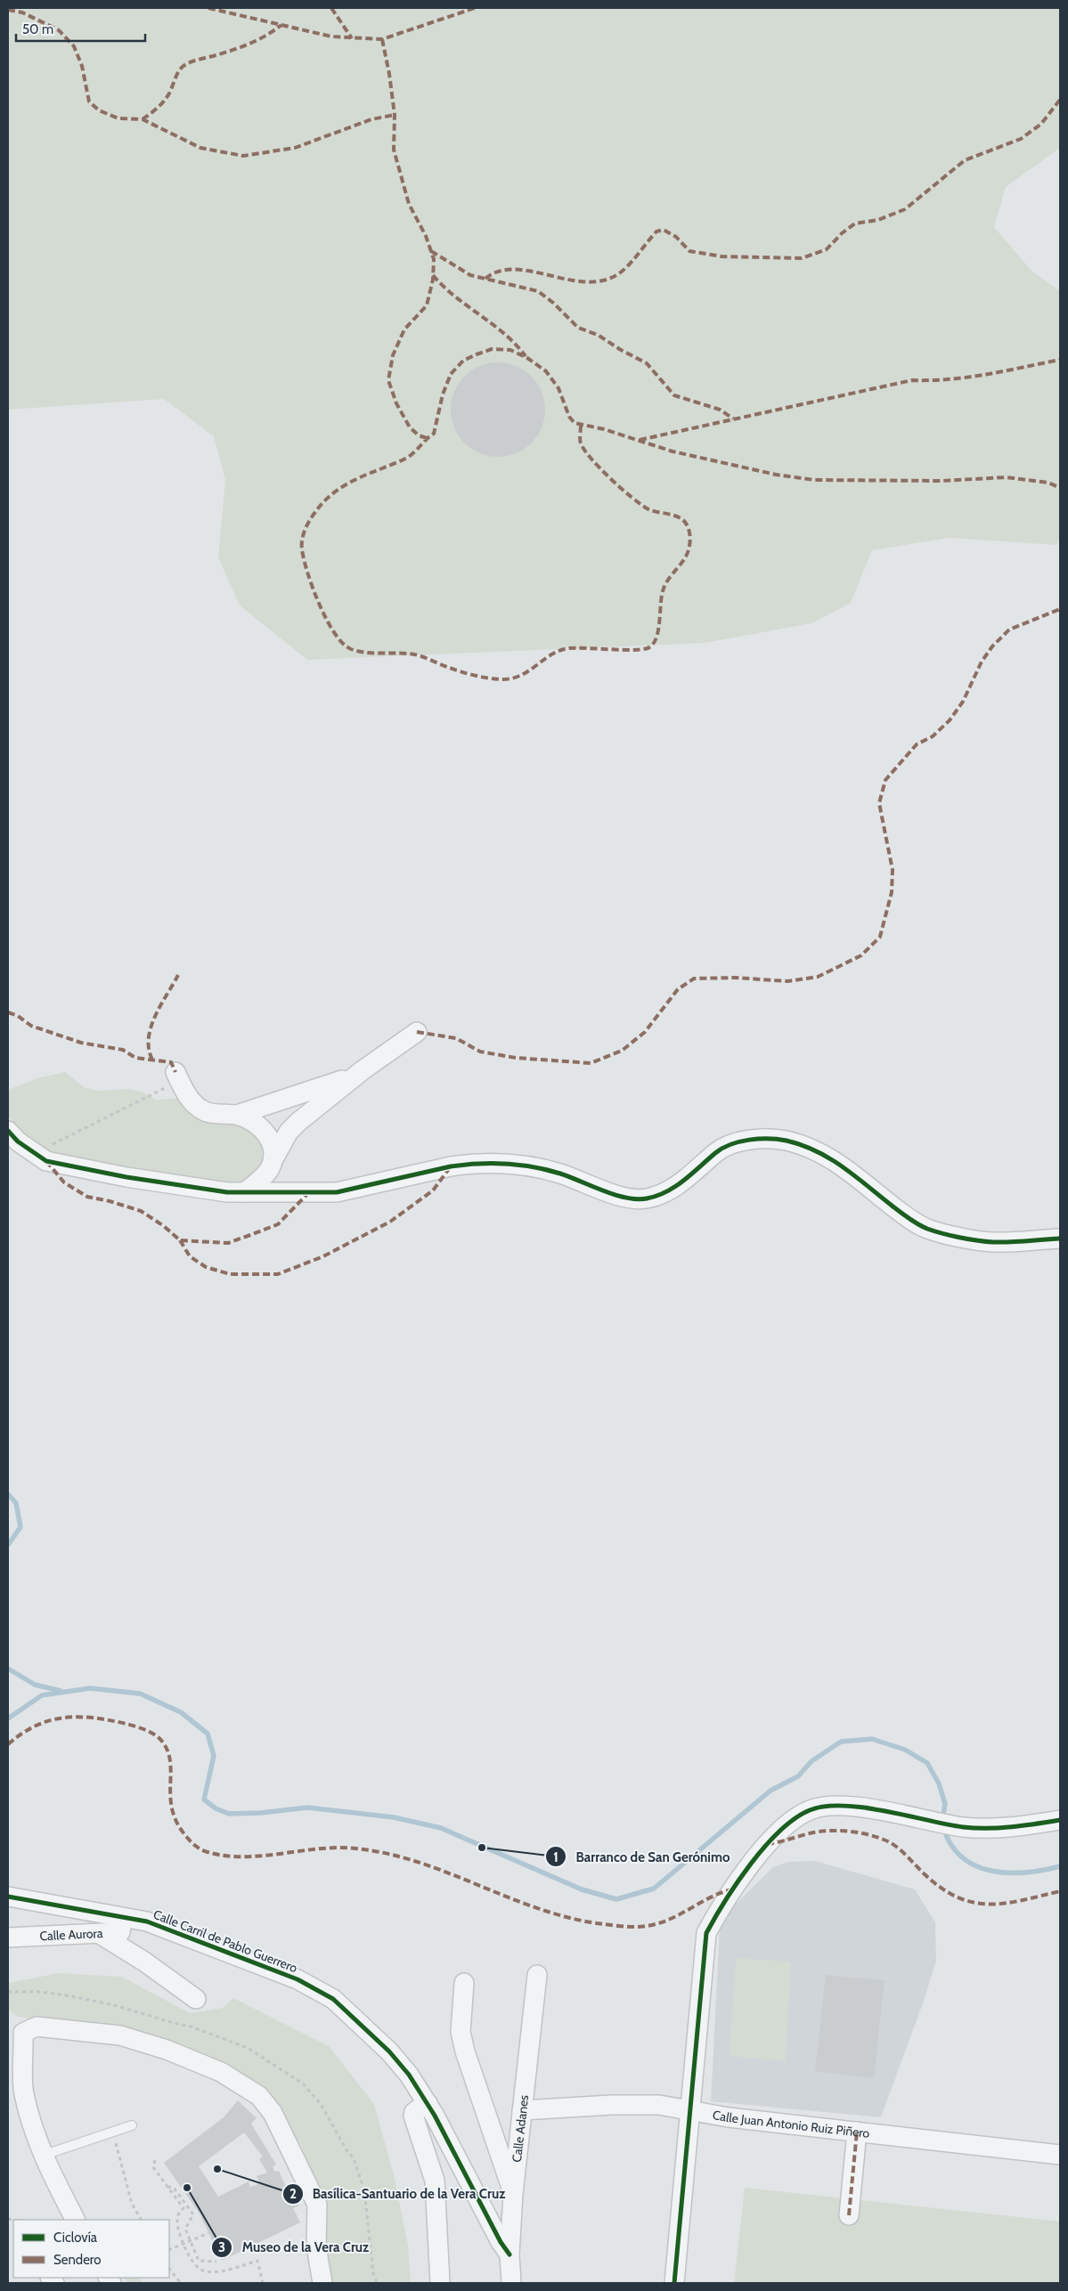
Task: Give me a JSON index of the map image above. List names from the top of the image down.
{
  "streets": {
    "street": [
      "Calle Aurora",
      "Calle Carril de Pablo Guerrero",
      "Calle Juan Antonio Ruiz Piñero",
      "Calle Adanes"
    ]
  },
  "crossings": [
    ["Calle Aurora", "Calle Carril de Pablo Guerrero"],
    ["Calle Carril de Pablo Guerrero", "Calle Adanes"],
    ["Calle Juan Antonio Ruiz Piñero", "Calle Adanes"]
  ],
  "places": ["Barranco de San Gerónimo", "Basílica-Santuario de la Vera Cruz", "Museo de la Vera Cruz"],
  "legend": ["Ciclovía", "Sendero"],
  "scale_bar": "50 m"
}
